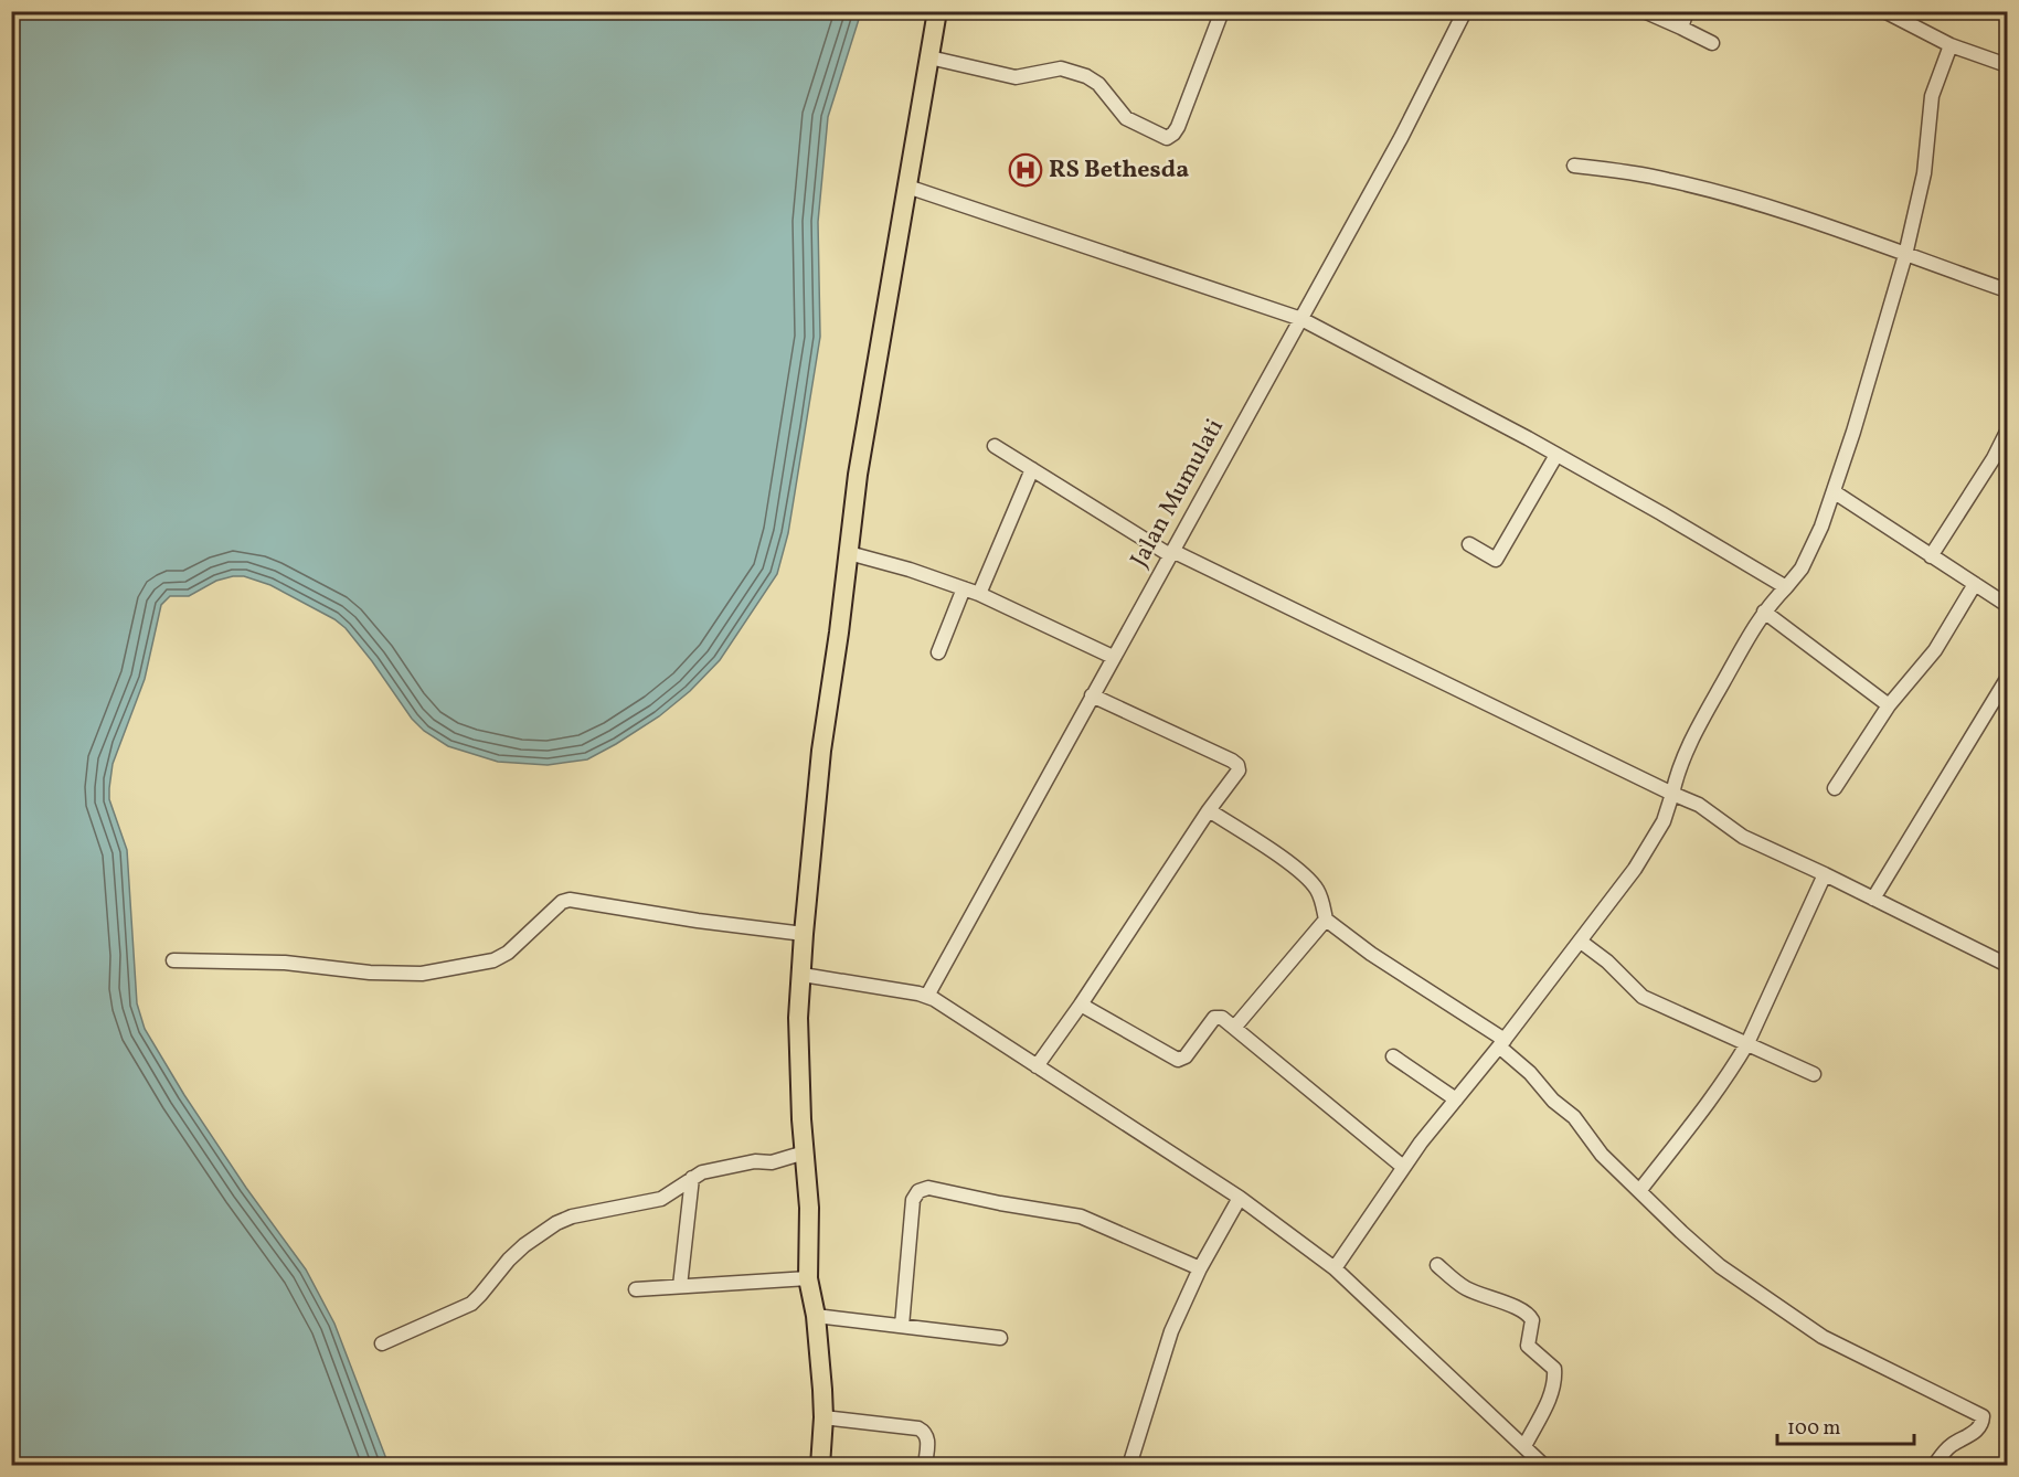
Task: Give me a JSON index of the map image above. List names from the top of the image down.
{
  "streets": {
    "street": ["Jalan Mumulati"]
  },
  "places": {
    "hospital": ["RS Bethesda"]
  },
  "scale_bar": "100 m"
}
